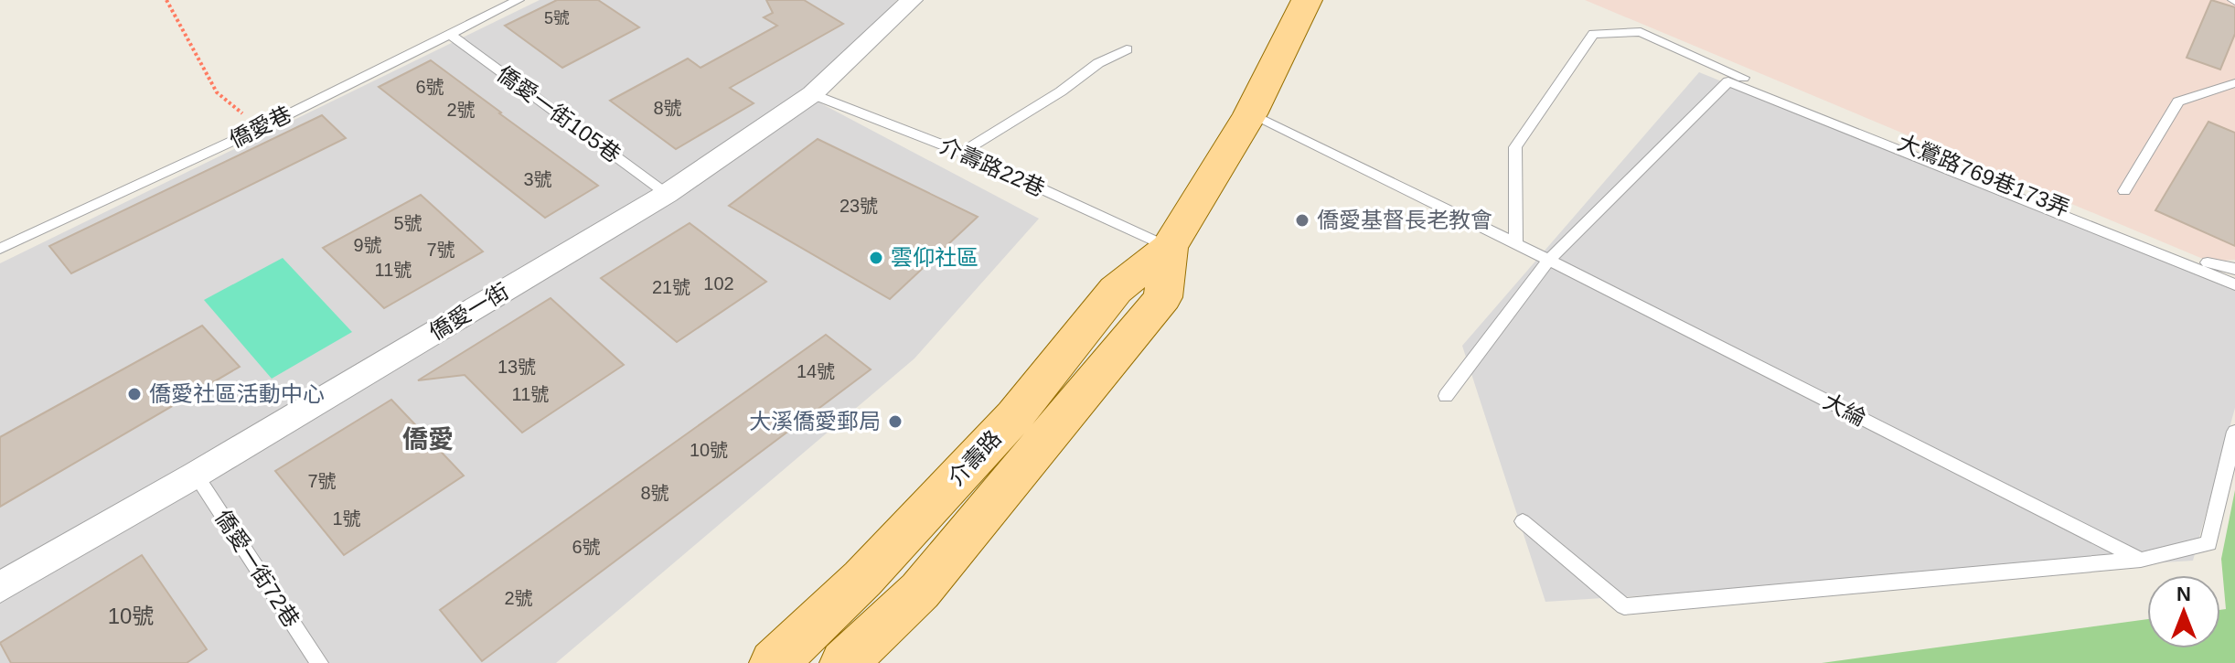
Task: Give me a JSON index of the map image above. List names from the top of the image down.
{
  "streets": {
    "main road": ["介壽路"],
    "street": ["僑愛一街"],
    "lane": [
      "僑愛一街105巷",
      "僑愛巷",
      "介壽路22巷",
      "大鶯路769巷173弄",
      "大綸",
      "僑愛一街72巷"
    ]
  },
  "crossings": [
    ["僑愛一街105巷", "僑愛巷"],
    ["僑愛一街105巷", "僑愛一街"],
    ["介壽路22巷", "僑愛一街"],
    ["介壽路22巷", "介壽路"],
    ["大鶯路769巷173弄", "大綸"],
    ["僑愛一街", "僑愛一街72巷"],
    ["大綸", "介壽路"]
  ],
  "districts": ["僑愛"],
  "places": [
    "僑愛基督長老教會",
    "雲仰社區",
    "僑愛社區活動中心",
    "大溪僑愛郵局"
  ],
  "house_numbers": [
    "5號",
    "6號",
    "8號",
    "2號",
    "3號",
    "23號",
    "5號",
    "9號",
    "7號",
    "11號",
    "102",
    "21號",
    "13號",
    "14號",
    "11號",
    "10號",
    "7號",
    "8號",
    "1號",
    "6號",
    "2號",
    "10號"
  ],
  "north": "top"
}
